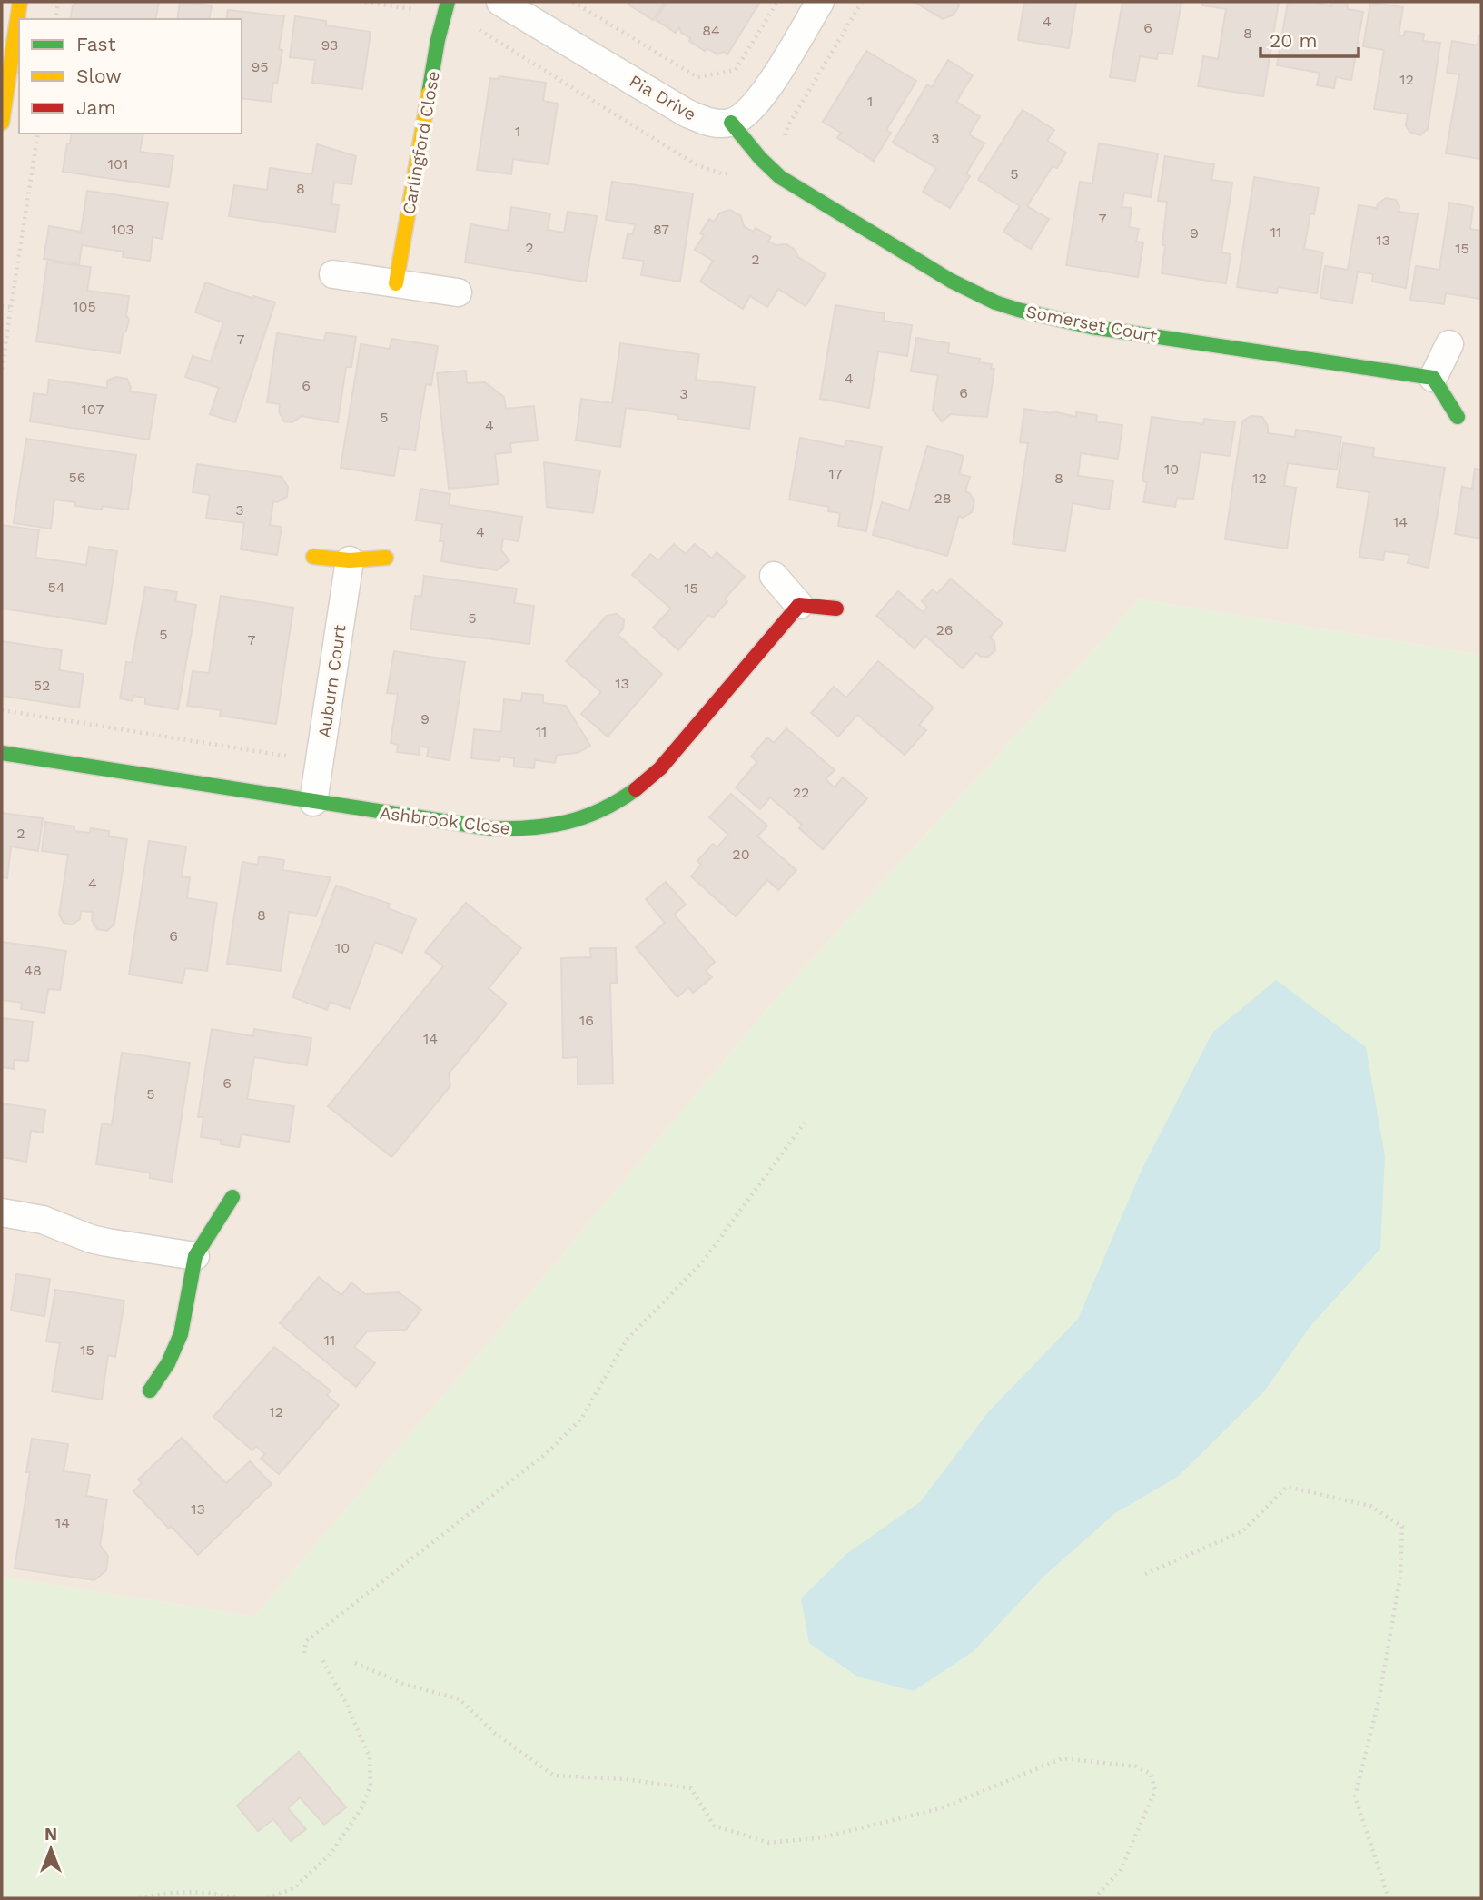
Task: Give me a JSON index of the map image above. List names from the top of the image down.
{
  "streets": {
    "street": [
      "Pia Drive",
      "Carlingford Close",
      "Somerset Court",
      "Auburn Court",
      "Ashbrook Close"
    ]
  },
  "crossings": [
    ["Pia Drive", "Somerset Court"],
    ["Auburn Court", "Ashbrook Close"]
  ],
  "house_numbers": [
    "4",
    "6",
    "84",
    "8",
    "93",
    "95",
    "12",
    "1",
    "1",
    "3",
    "101",
    "5",
    "8",
    "7",
    "103",
    "87",
    "11",
    "9",
    "13",
    "2",
    "15",
    "2",
    "105",
    "7",
    "4",
    "6",
    "6",
    "3",
    "107",
    "5",
    "4",
    "10",
    "17",
    "56",
    "8",
    "12",
    "28",
    "3",
    "14",
    "4",
    "54",
    "15",
    "5",
    "26",
    "5",
    "7",
    "13",
    "52",
    "9",
    "11",
    "22",
    "2",
    "20",
    "4",
    "8",
    "6",
    "10",
    "48",
    "16",
    "14",
    "6",
    "5",
    "11",
    "15",
    "12",
    "13",
    "14"
  ],
  "legend": ["Fast", "Slow", "Jam"],
  "scale_bar": "20 m",
  "north": "top"
}
